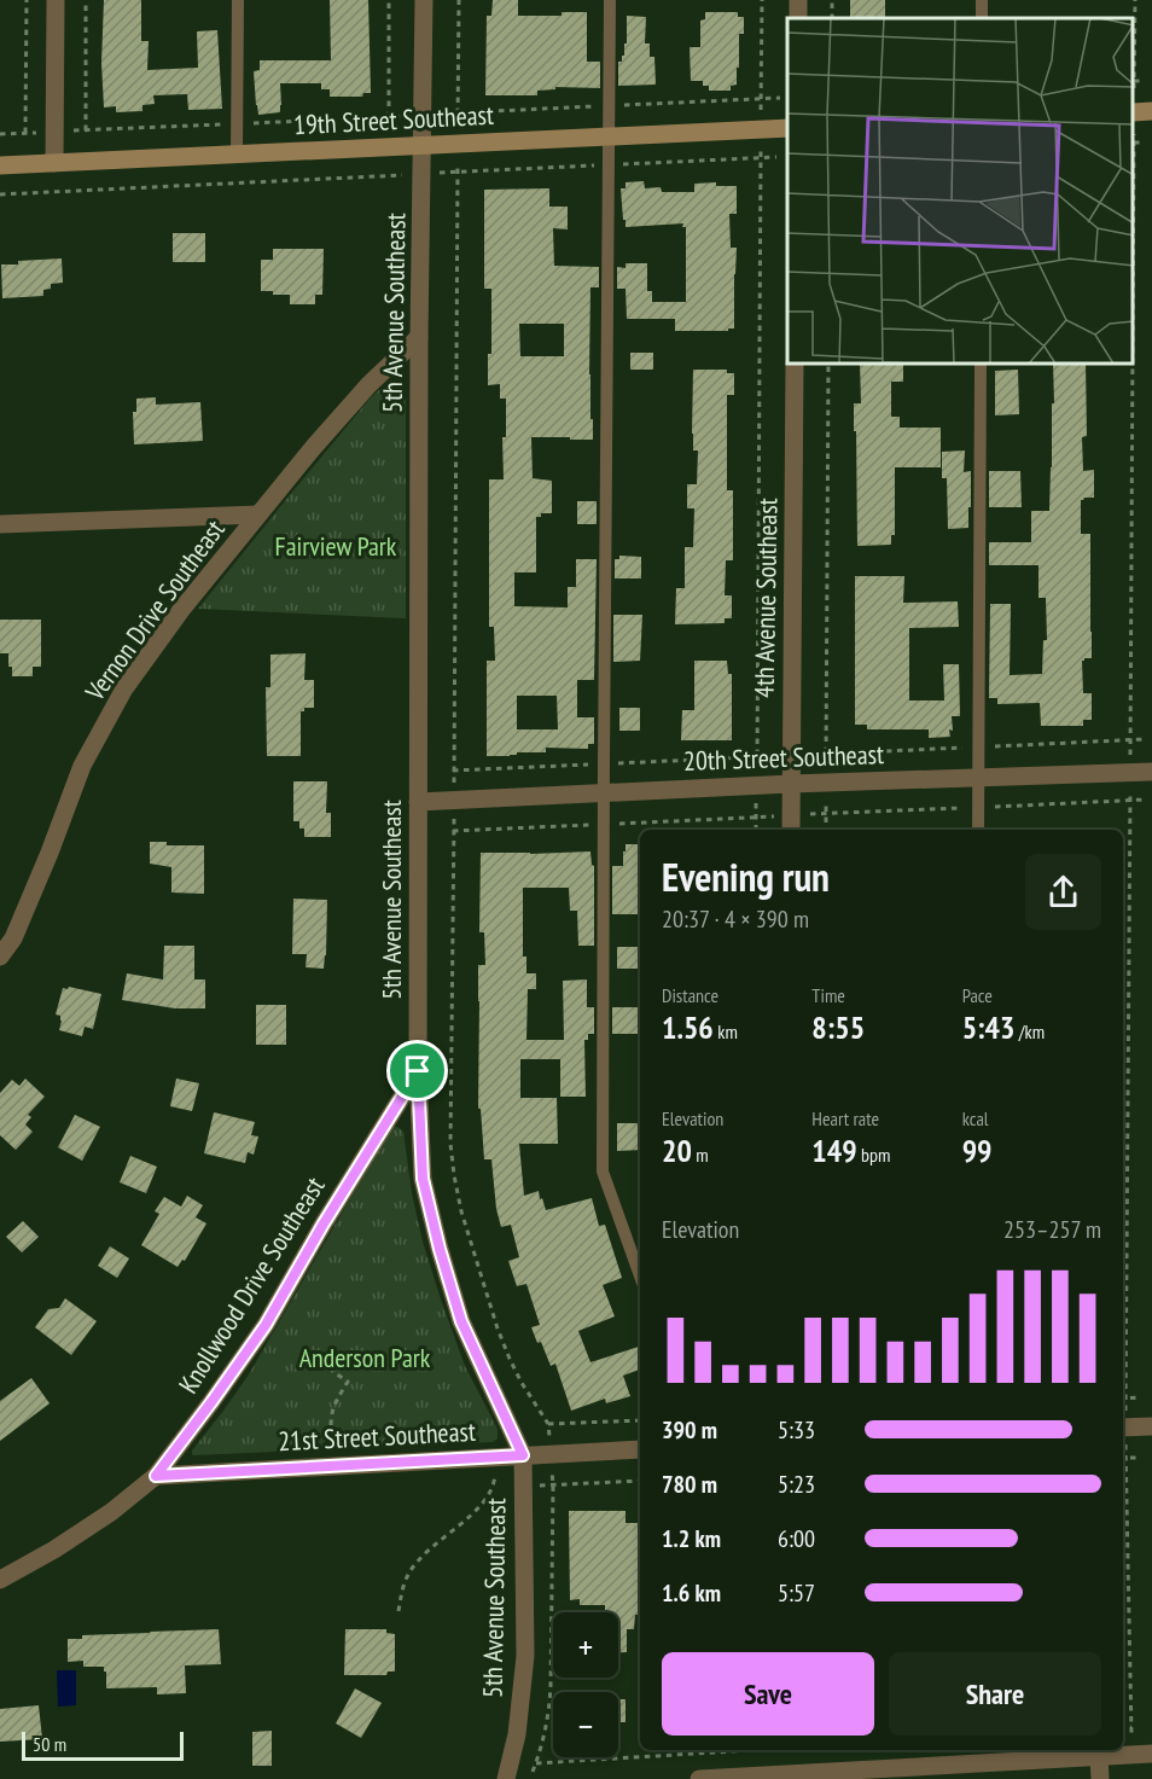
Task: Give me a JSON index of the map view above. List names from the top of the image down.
{
  "streets": {
    "main road": ["19th Street Southeast"],
    "street": [
      "5th Avenue Southeast",
      "4th Avenue Southeast",
      "Vernon Drive Southeast",
      "20th Street Southeast",
      "Knollwood Drive Southeast",
      "21st Street Southeast"
    ]
  },
  "crossings": [
    ["19th Street Southeast", "5th Avenue Southeast"],
    ["5th Avenue Southeast", "Vernon Drive Southeast"],
    ["5th Avenue Southeast", "20th Street Southeast"],
    ["5th Avenue Southeast", "Knollwood Drive Southeast"],
    ["5th Avenue Southeast", "21st Street Southeast"],
    ["4th Avenue Southeast", "20th Street Southeast"],
    ["Knollwood Drive Southeast", "21st Street Southeast"]
  ],
  "parks": ["Fairview Park", "Anderson Park"],
  "scale_bar": "50 m",
  "page": {
    "heading": ["Evening run", "20:37 · 4 × 390 m"],
    "stats": [
      ["Distance", "1.56 km"],
      ["Time", "8:55"],
      ["Pace", "5:43 /km"],
      ["Elevation", "20 m"],
      ["Heart rate", "149 bpm"],
      ["kcal", "99"]
    ],
    "chart": ["Elevation", "253–257 m"],
    "list": [
      {
        "name": "390 m",
        "note": "5:33"
      },
      {
        "name": "780 m",
        "note": "5:23"
      },
      {
        "name": "1.2 km",
        "note": "6:00"
      },
      {
        "name": "1.6 km",
        "note": "5:57"
      }
    ],
    "map_buttons": ["+", "−"],
    "buttons": ["Save", "Share"],
    "scale": "50 m"
  }
}
